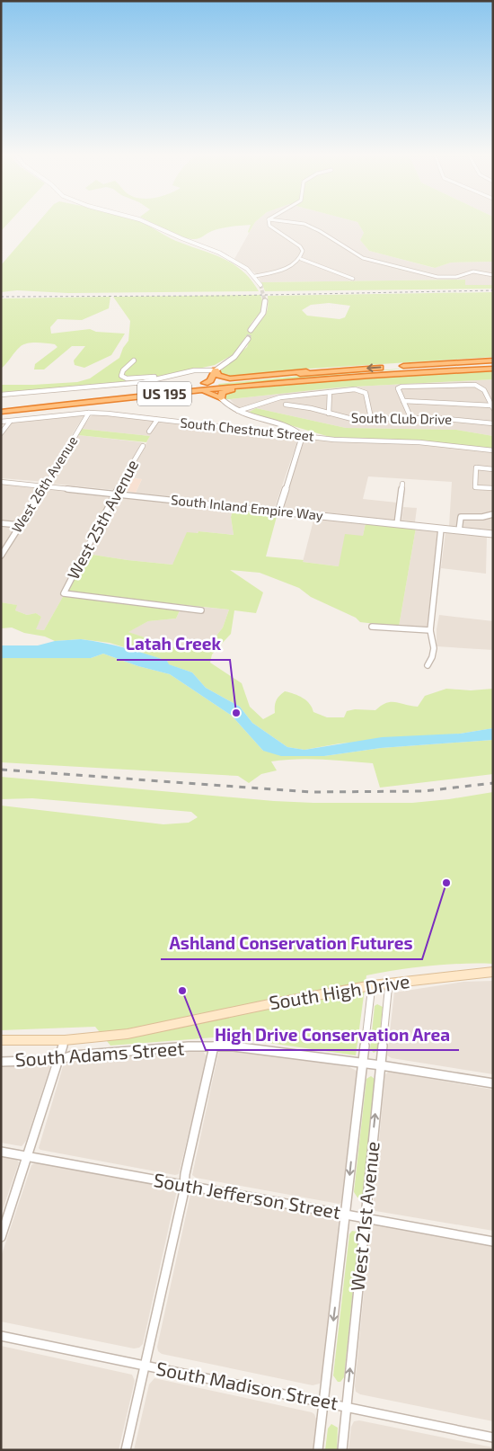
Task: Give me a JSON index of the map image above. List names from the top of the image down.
{
  "streets": {
    "highway": ["US 195"],
    "main road": ["South High Drive"],
    "street": [
      "South Club Drive",
      "South Chestnut Street",
      "West 26th Avenue",
      "South Inland Empire Way",
      "West 25th Avenue",
      "South Adams Street",
      "South Jefferson Street",
      "West 21st Avenue",
      "South Madison Street"
    ]
  },
  "crossings": [
    ["South Chestnut Street", "West 26th Avenue"],
    ["West 26th Avenue", "South Inland Empire Way"],
    ["South Inland Empire Way", "West 25th Avenue"],
    ["South High Drive", "West 21st Avenue"],
    ["South Adams Street", "West 21st Avenue"],
    ["South Jefferson Street", "West 21st Avenue"],
    ["West 21st Avenue", "South Madison Street"]
  ],
  "places": ["Latah Creek", "Ashland Conservation Futures", "High Drive Conservation Area"]
}
